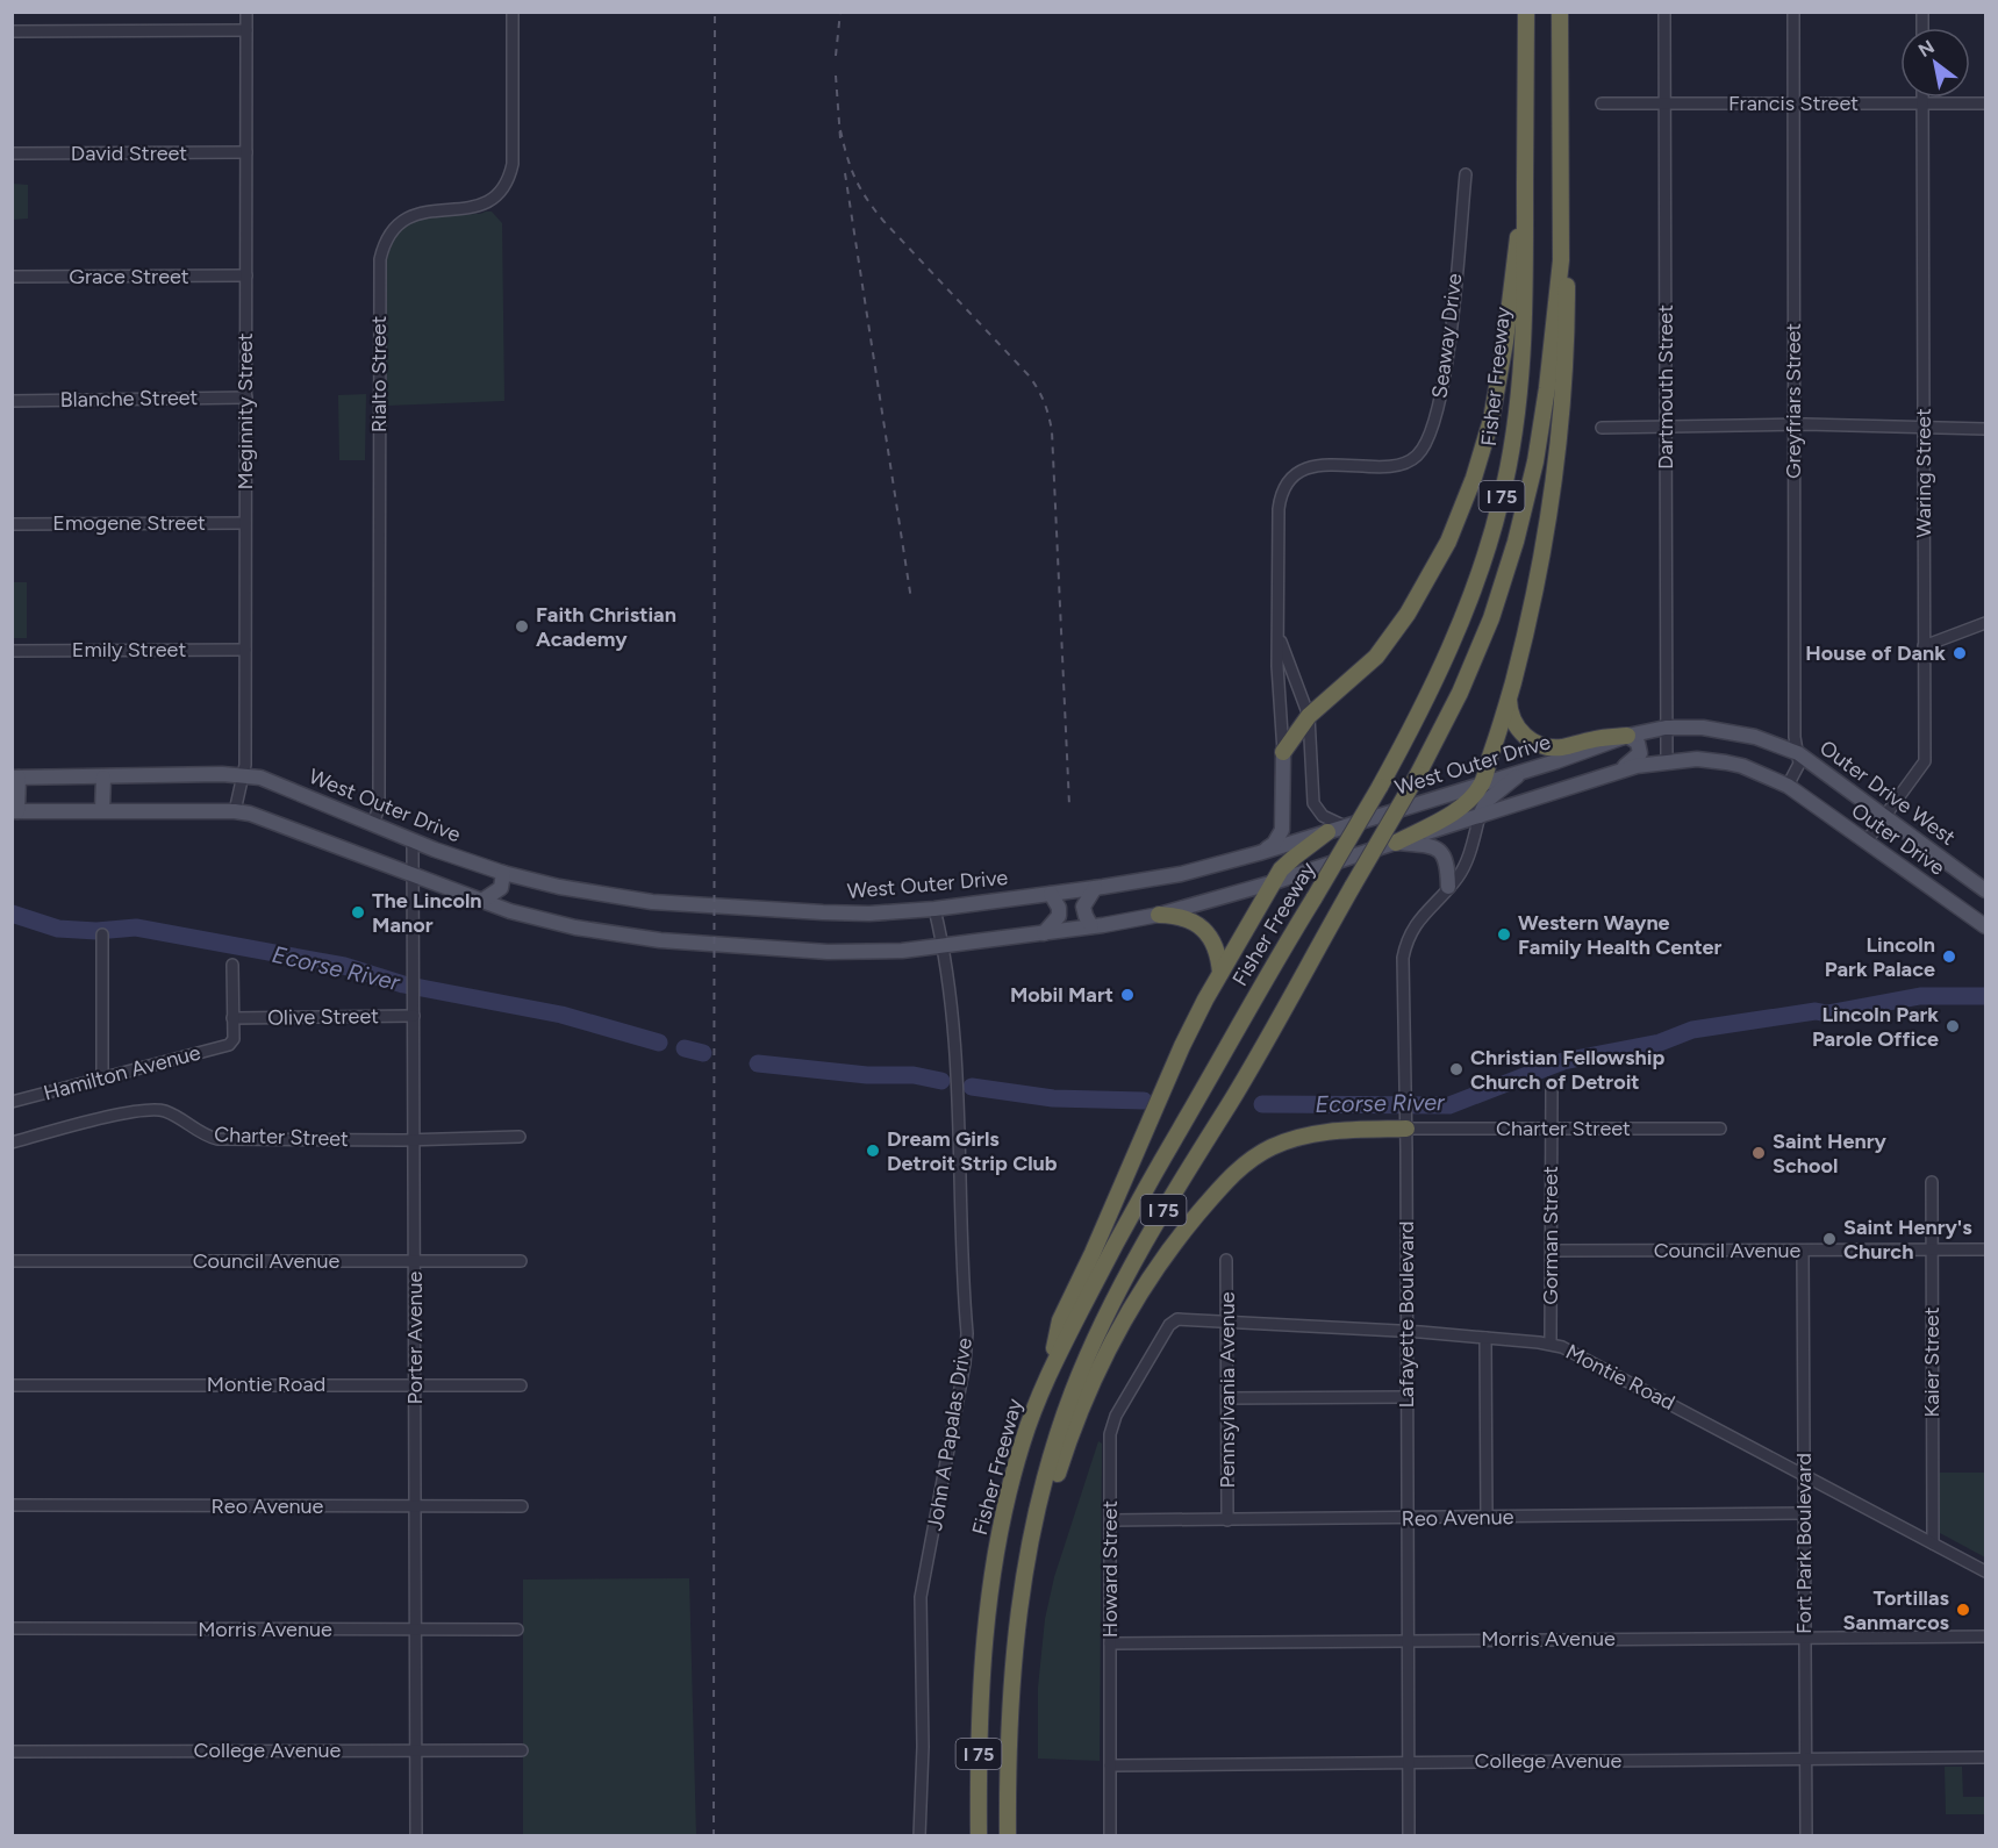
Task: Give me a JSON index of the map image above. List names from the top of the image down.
{
  "streets": {
    "highway": ["Fisher Freeway", "I 75"],
    "main road": ["West Outer Drive", "Outer Drive West", "Outer Drive"],
    "street": [
      "Francis Street",
      "David Street",
      "Grace Street",
      "Seaway Drive",
      "Rialto Street",
      "Dartmouth Street",
      "Blanche Street",
      "Greyfriars Street",
      "Meginnity Street",
      "Waring Street",
      "Emogene Street",
      "Emily Street",
      "Olive Street",
      "Hamilton Avenue",
      "Charter Street",
      "Gorman Street",
      "Council Avenue",
      "Lafayette Boulevard",
      "Porter Avenue",
      "Kaier Street",
      "Montie Road",
      "Pennsylvania Avenue",
      "John A Papalas Drive",
      "Reo Avenue",
      "Fort Park Boulevard",
      "Howard Street",
      "Morris Avenue",
      "College Avenue"
    ]
  },
  "crossings": [
    ["Francis Street", "Dartmouth Street"],
    ["Francis Street", "Greyfriars Street"],
    ["Francis Street", "Waring Street"],
    ["David Street", "Meginnity Street"],
    ["Grace Street", "Meginnity Street"],
    ["Seaway Drive", "West Outer Drive"],
    ["Rialto Street", "West Outer Drive"],
    ["Dartmouth Street", "West Outer Drive"],
    ["Blanche Street", "Meginnity Street"],
    ["Greyfriars Street", "West Outer Drive"],
    ["Greyfriars Street", "Outer Drive West"],
    ["Greyfriars Street", "Outer Drive"],
    ["Meginnity Street", "Emogene Street"],
    ["Meginnity Street", "Emily Street"],
    ["Meginnity Street", "West Outer Drive"],
    ["Waring Street", "Outer Drive West"],
    ["Waring Street", "Outer Drive"],
    ["West Outer Drive", "Outer Drive West"],
    ["West Outer Drive", "Porter Avenue"],
    ["West Outer Drive", "John A Papalas Drive"],
    ["Olive Street", "Hamilton Avenue"],
    ["Olive Street", "Porter Avenue"],
    ["Charter Street", "Gorman Street"],
    ["Charter Street", "Lafayette Boulevard"],
    ["Charter Street", "Porter Avenue"],
    ["Gorman Street", "Council Avenue"],
    ["Gorman Street", "Montie Road"],
    ["Council Avenue", "Porter Avenue"],
    ["Council Avenue", "Kaier Street"],
    ["Council Avenue", "Fort Park Boulevard"],
    ["Lafayette Boulevard", "Montie Road"],
    ["Lafayette Boulevard", "Reo Avenue"],
    ["Lafayette Boulevard", "Morris Avenue"],
    ["Lafayette Boulevard", "College Avenue"],
    ["Porter Avenue", "Montie Road"],
    ["Porter Avenue", "Reo Avenue"],
    ["Porter Avenue", "Morris Avenue"],
    ["Porter Avenue", "College Avenue"],
    ["Kaier Street", "Montie Road"],
    ["Montie Road", "Pennsylvania Avenue"],
    ["Montie Road", "Fort Park Boulevard"],
    ["Montie Road", "Howard Street"],
    ["Pennsylvania Avenue", "Reo Avenue"],
    ["Reo Avenue", "Fort Park Boulevard"],
    ["Reo Avenue", "Howard Street"],
    ["Fort Park Boulevard", "Morris Avenue"],
    ["Fort Park Boulevard", "College Avenue"],
    ["Howard Street", "Morris Avenue"],
    ["Howard Street", "College Avenue"]
  ],
  "water": ["Ecorse River"],
  "places": [
    "Faith Christian Academy",
    "House of Dank",
    "The Lincoln Manor",
    "Western Wayne Family Health Center",
    "Lincoln Park Palace",
    "Mobil Mart",
    "Lincoln Park Parole Office",
    "Christian Fellowship Church of Detroit",
    "Dream Girls Detroit Strip Club",
    "Saint Henry School",
    "Saint Henry's Church",
    "Tortillas Sanmarcos"
  ],
  "north": "top left"
}
